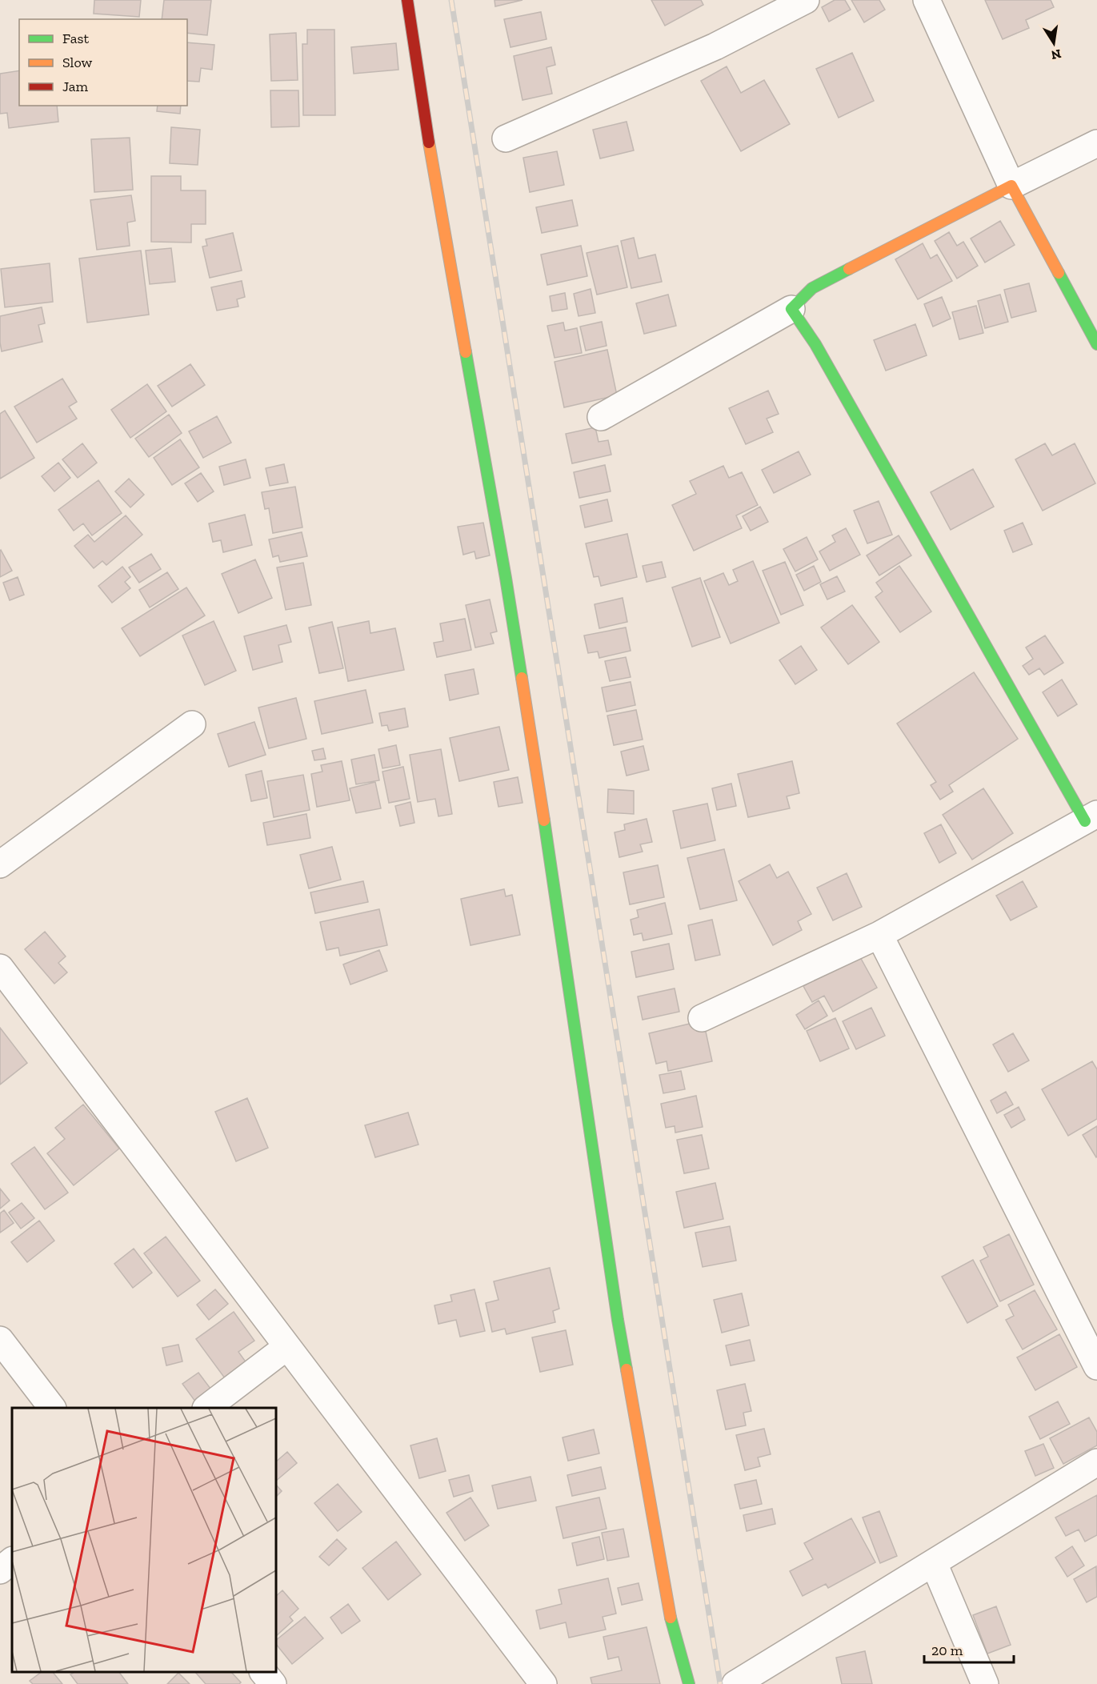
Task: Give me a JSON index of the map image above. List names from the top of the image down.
{
  "legend": ["Fast", "Slow", "Jam"],
  "scale_bar": "20 m",
  "north": "bottom"
}
